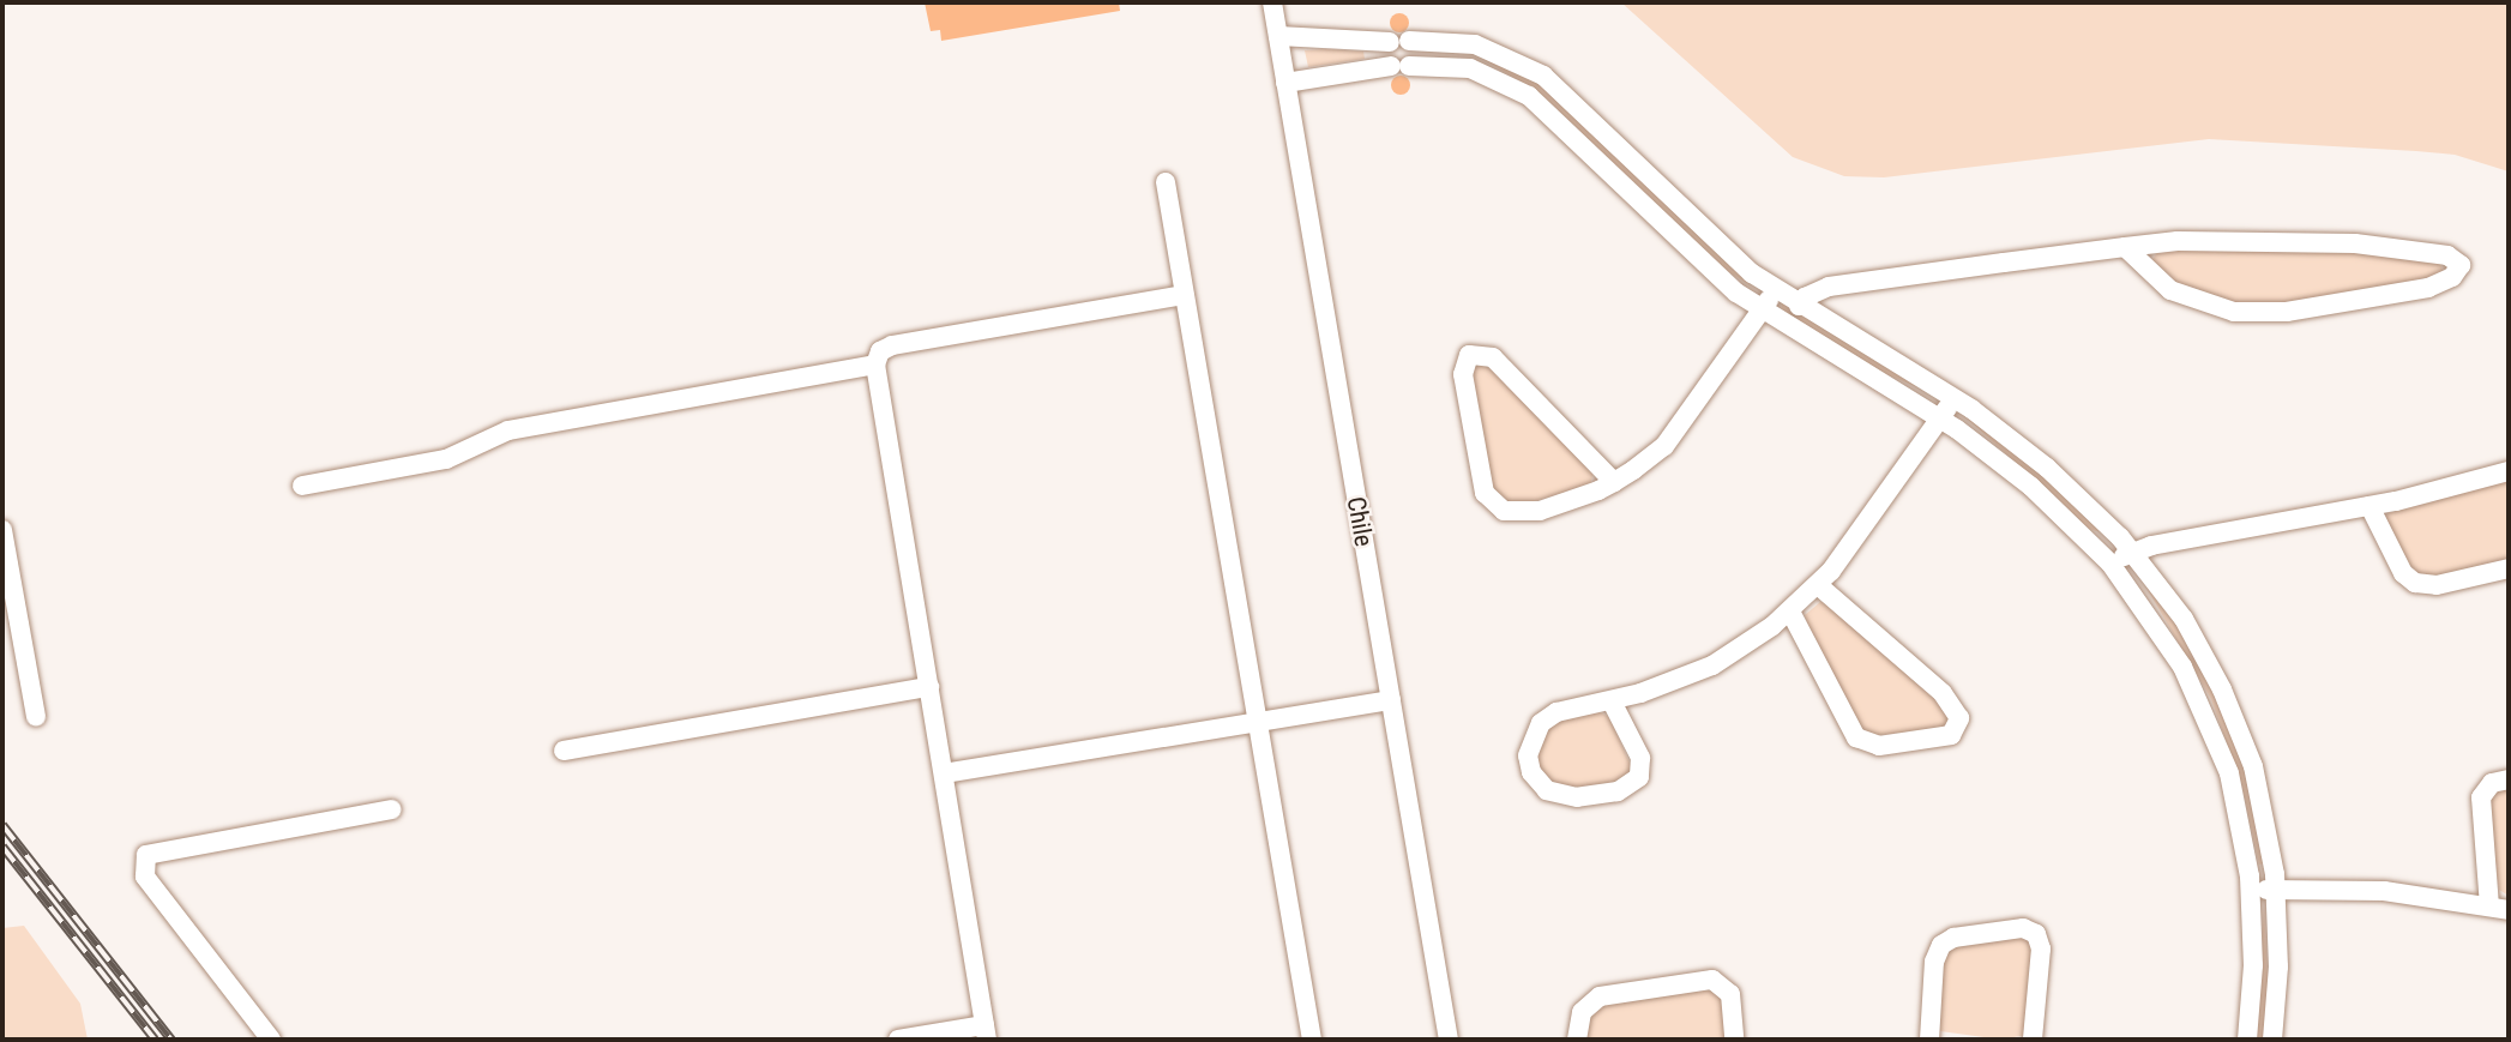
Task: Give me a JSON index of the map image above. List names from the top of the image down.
{
  "streets": {
    "street": ["Chile"]
  }
}
